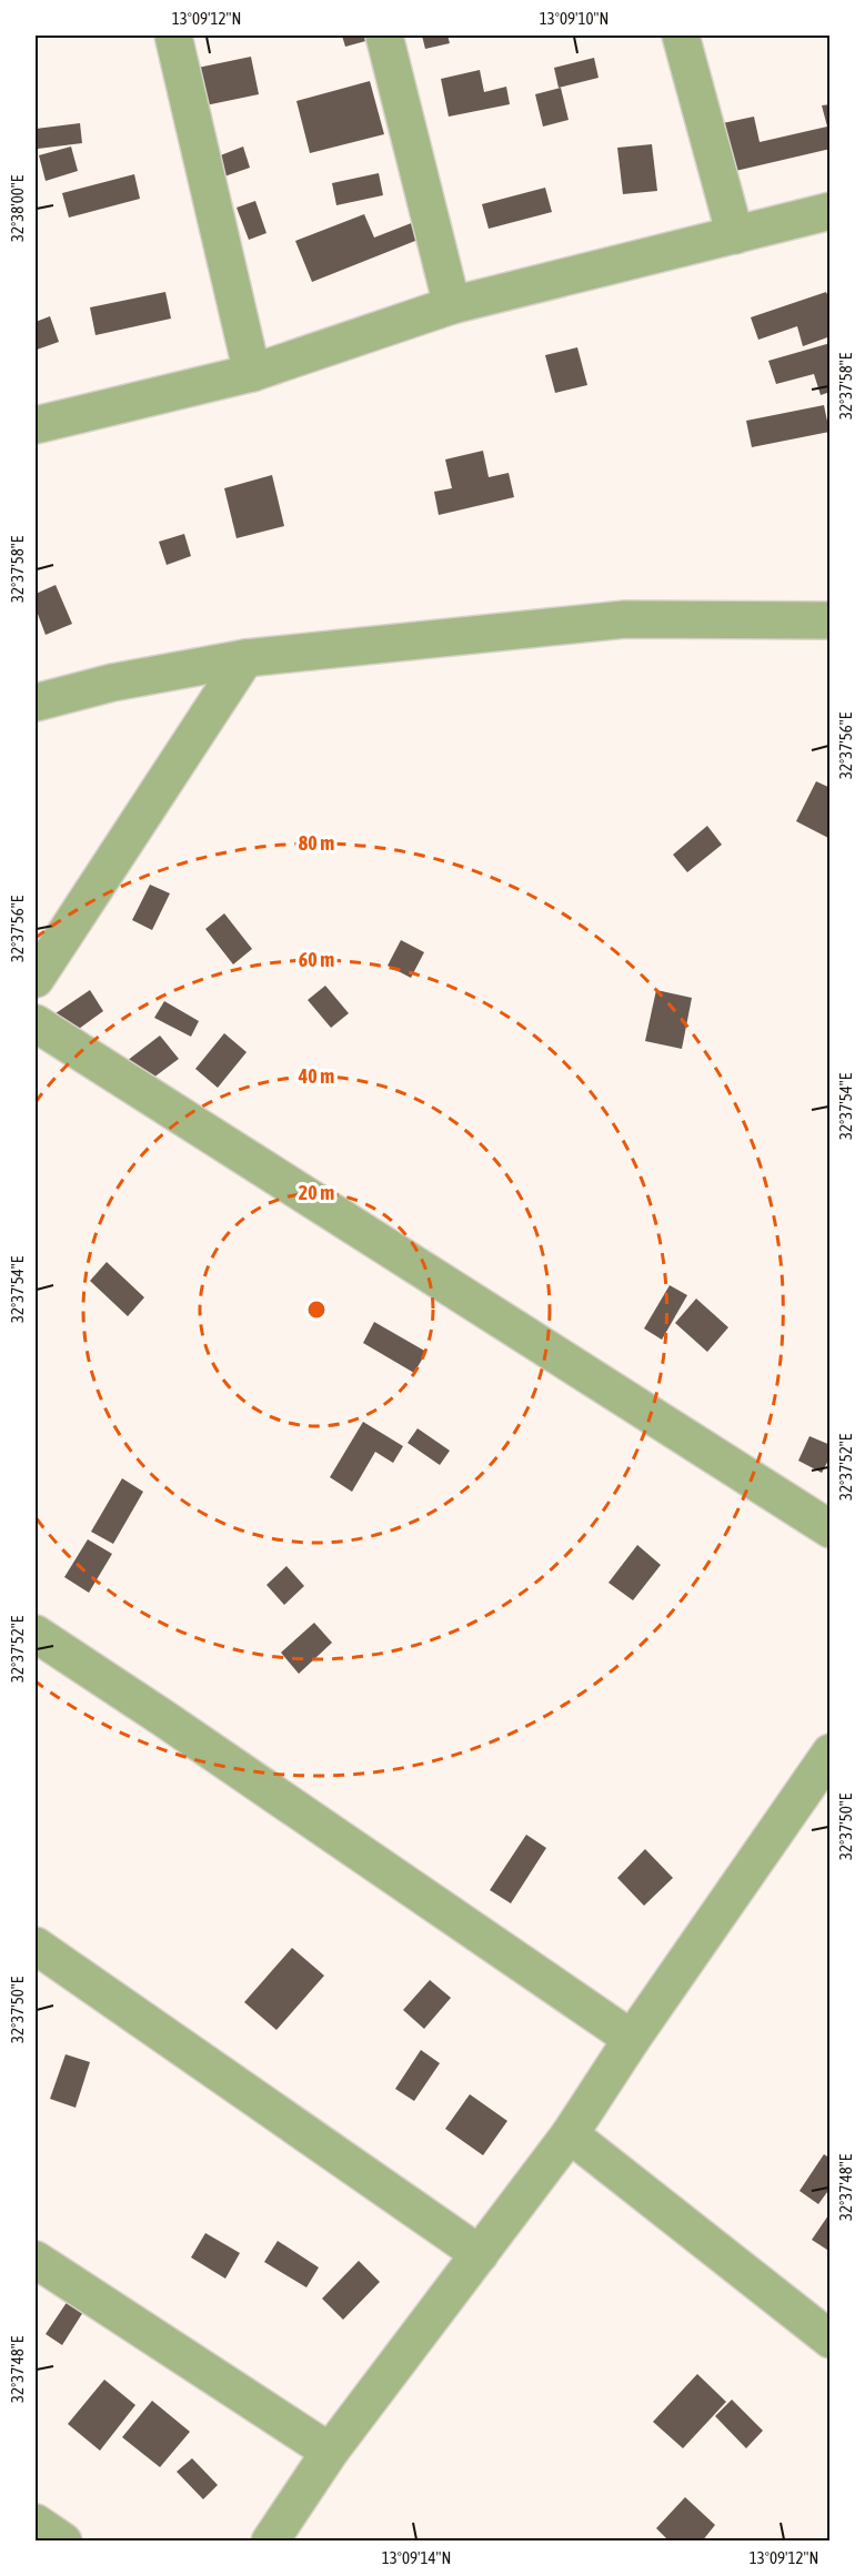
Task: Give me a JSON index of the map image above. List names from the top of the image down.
{
  "coordinates": [
    "13°09'12\"N",
    "13°09'10\"N",
    "32°38'00\"E",
    "32°37'58\"E",
    "32°37'56\"E",
    "32°37'54\"E",
    "32°37'52\"E",
    "32°37'50\"E",
    "32°37'48\"E",
    "13°09'14\"N"
  ],
  "rings": [
    "80 m",
    "60 m",
    "40 m",
    "20 m"
  ]
}
